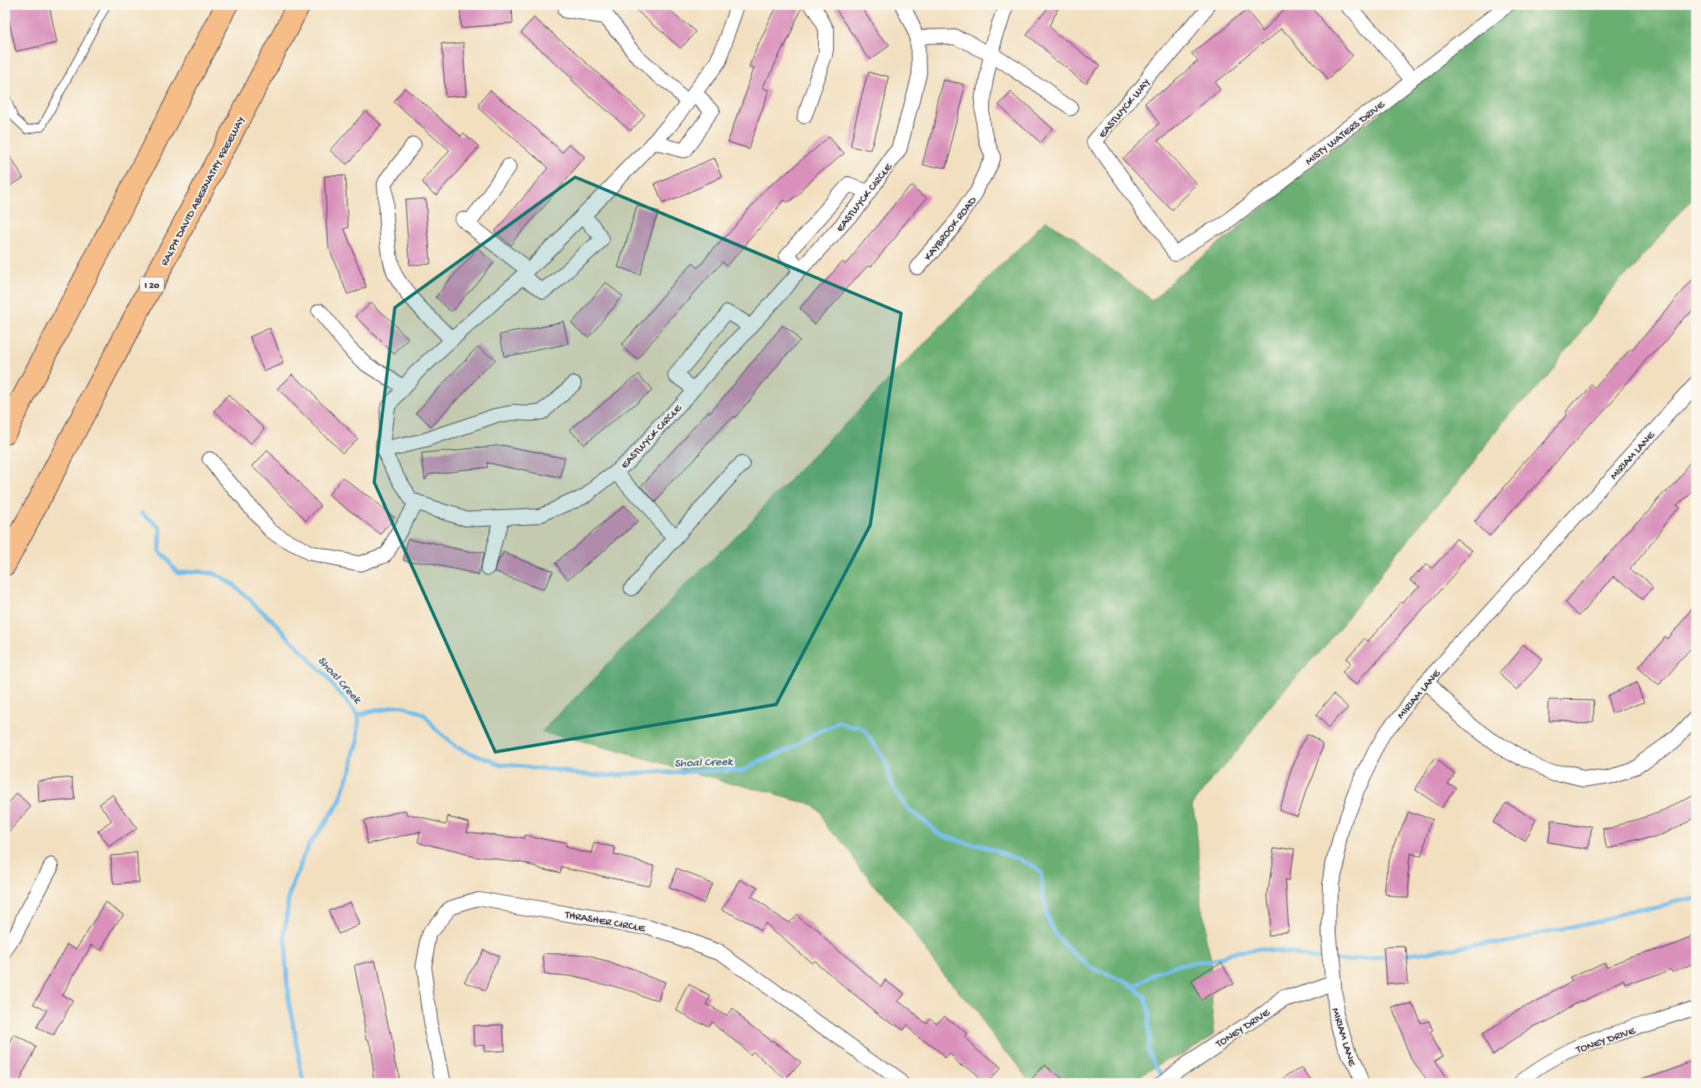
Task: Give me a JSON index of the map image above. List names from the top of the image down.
{
  "streets": {
    "highway": ["RALPH DAVID ABERNATHY FREEWAY", "I 20"],
    "street": [
      "EASTWYCK WAY",
      "MISTY WATERS DRIVE",
      "EASTWYCK CIRCLE",
      "KAYBROOK ROAD",
      "MIRIAM LANE",
      "THRASHER CIRCLE",
      "TONEY DRIVE"
    ]
  },
  "crossings": [
    ["EASTWYCK WAY", "MISTY WATERS DRIVE"],
    ["MIRIAM LANE", "TONEY DRIVE"]
  ],
  "water": ["Shoal Creek"]
}
